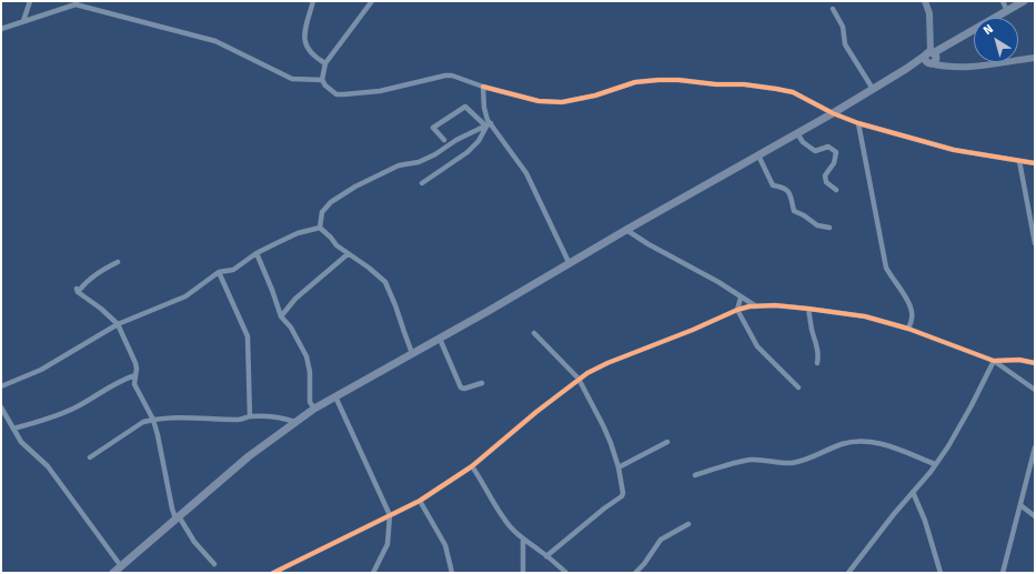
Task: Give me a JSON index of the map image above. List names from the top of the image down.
{
  "north": "top left"
}
